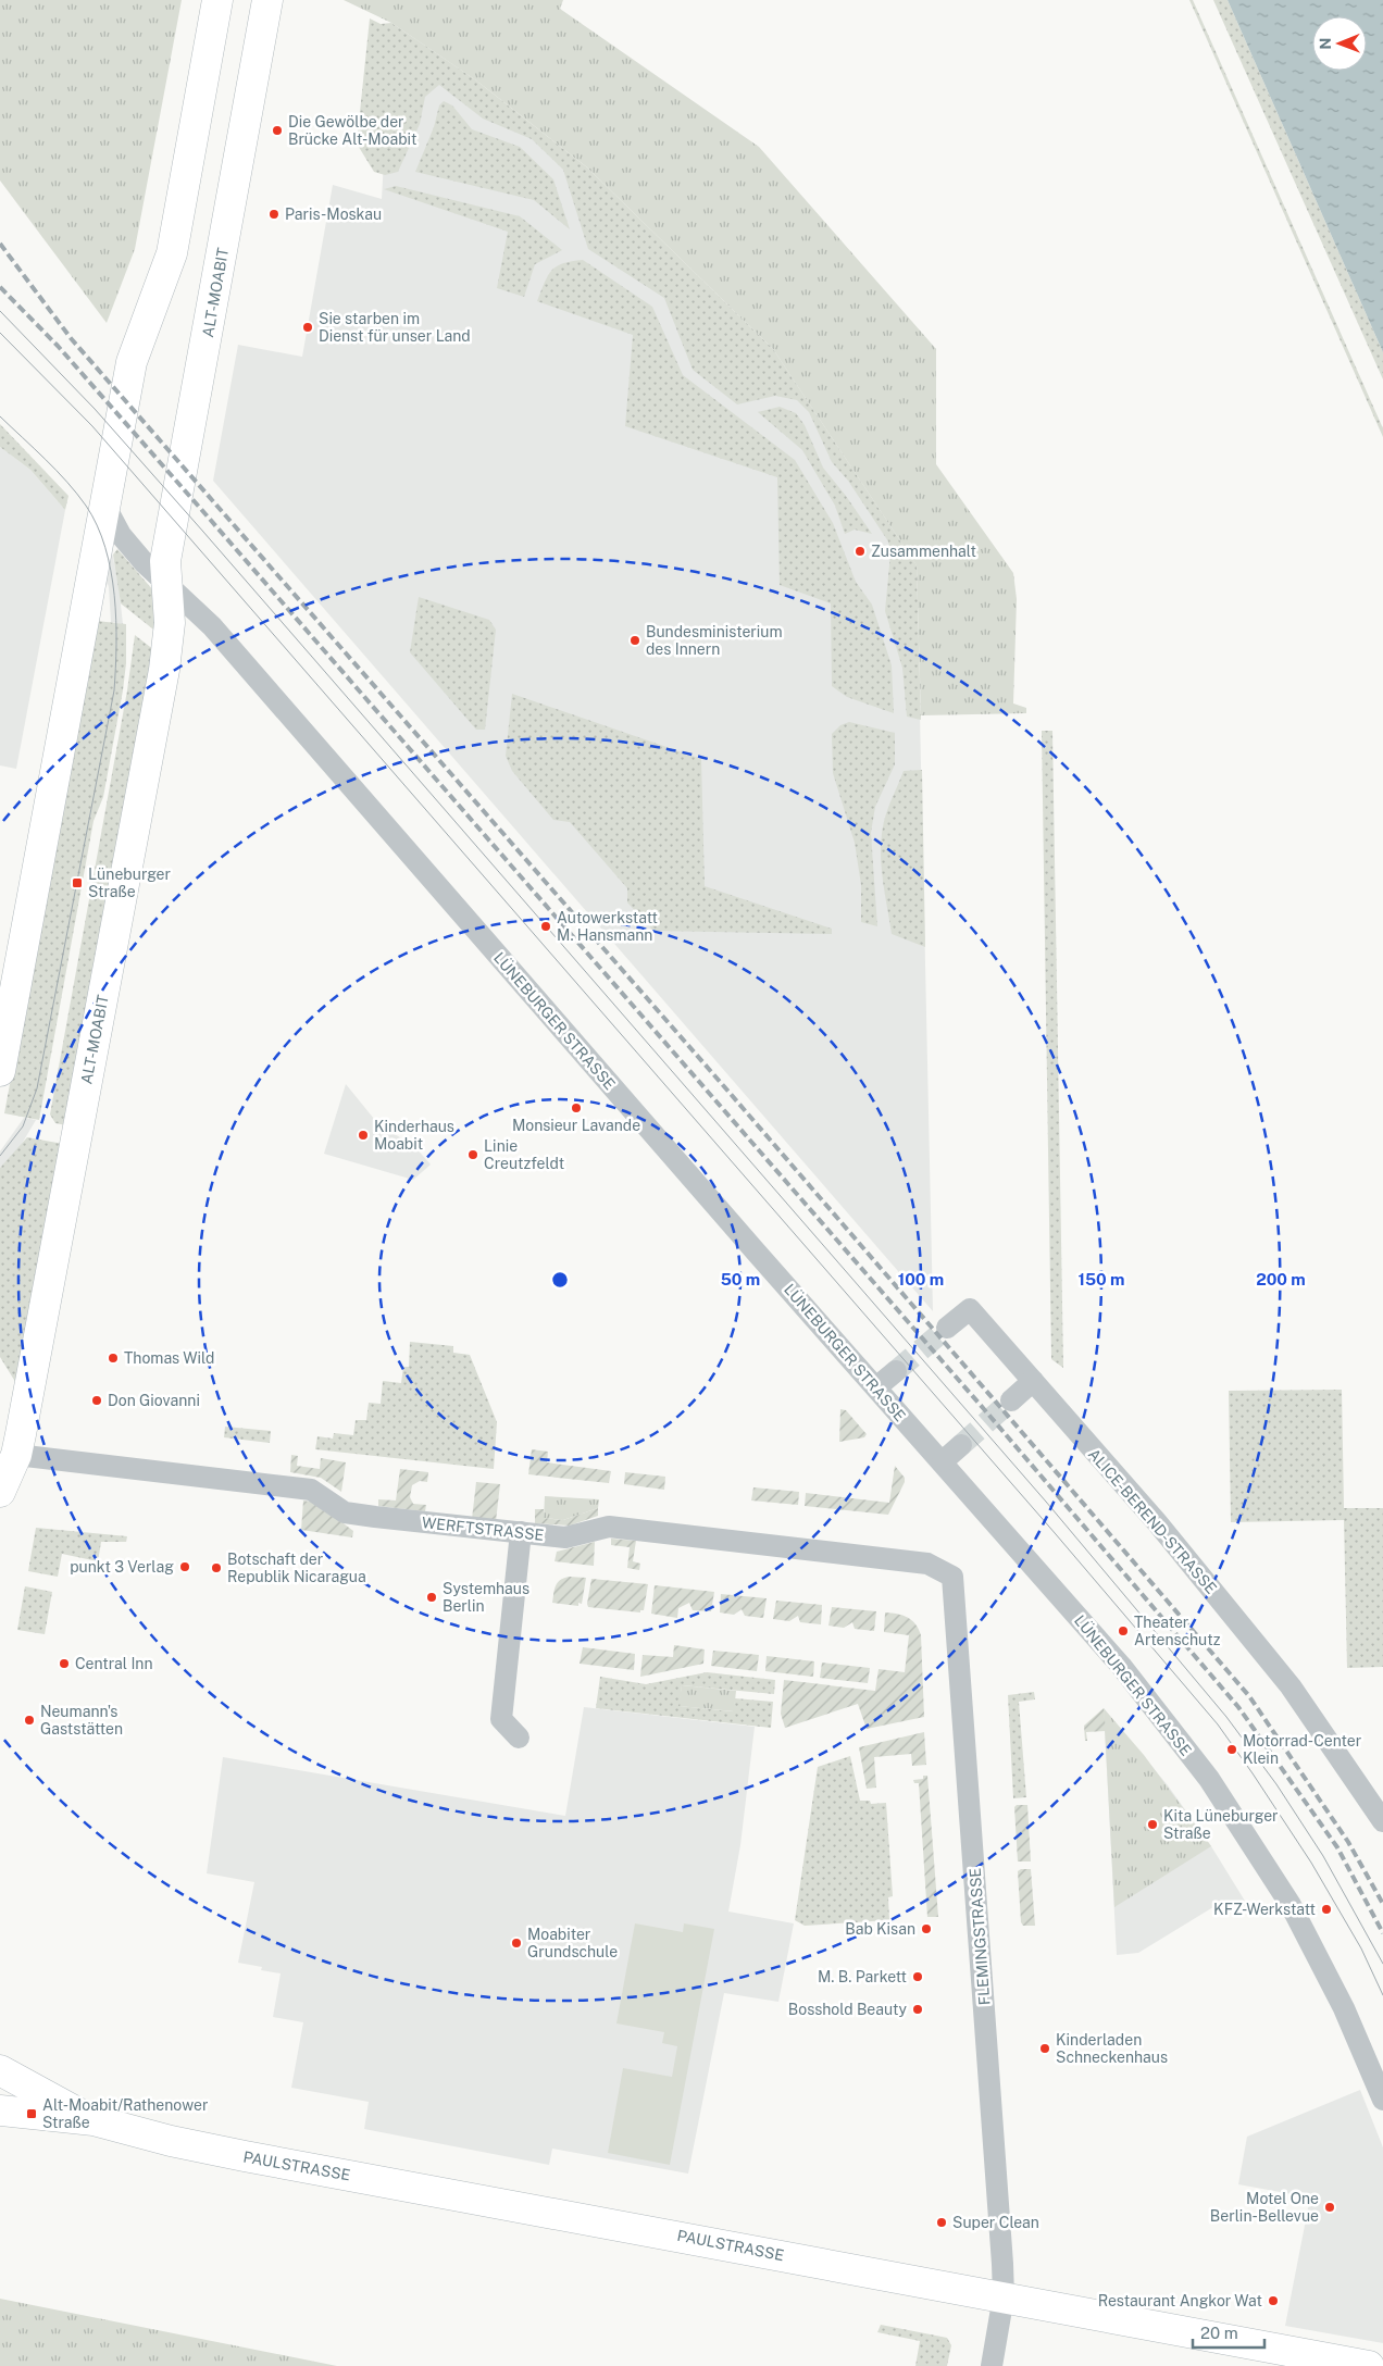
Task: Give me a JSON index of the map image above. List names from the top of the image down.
{
  "streets": {
    "street": [
      "ALT-MOABIT",
      "LÜNEBURGER STRASSE",
      "ALICE-BEREND-STRASSE",
      "WERFTSTRASSE",
      "FLEMINGSTRASSE",
      "PAULSTRASSE"
    ]
  },
  "crossings": [
    ["ALT-MOABIT", "LÜNEBURGER STRASSE"],
    ["ALT-MOABIT", "WERFTSTRASSE"],
    ["WERFTSTRASSE", "FLEMINGSTRASSE"],
    ["FLEMINGSTRASSE", "PAULSTRASSE"]
  ],
  "places": {
    "other": [
      "Die Gewölbe der Brücke Alt-Moabit",
      "Paris-Moskau",
      "Sie starben im Dienst für unser Land",
      "Zusammenhalt",
      "Bundesministerium des Innern",
      "Autowerkstatt M. Hansmann",
      "Monsieur Lavande",
      "Kinderhaus Moabit",
      "Linie Creutzfeldt",
      "Thomas Wild",
      "Don Giovanni",
      "punkt 3 Verlag",
      "Botschaft der Republik Nicaragua",
      "Systemhaus Berlin",
      "Theater Artenschutz",
      "Central Inn",
      "Neumann's Gaststätten",
      "Motorrad-Center Klein",
      "Kita Lüneburger Straße",
      "KFZ-Werkstatt",
      "Bab Kisan",
      "Moabiter Grundschule",
      "M. B. Parkett",
      "Bosshold Beauty",
      "Kinderladen Schneckenhaus",
      "Motel One Berlin-Bellevue",
      "Super Clean",
      "Restaurant Angkor Wat"
    ],
    "transit": ["Lüneburger Straße", "Alt-Moabit/Rathenower Straße"]
  },
  "scale_bar": "20 m",
  "north": "left",
  "rings": [
    "50 m",
    "100 m",
    "150 m",
    "200 m"
  ]
}
